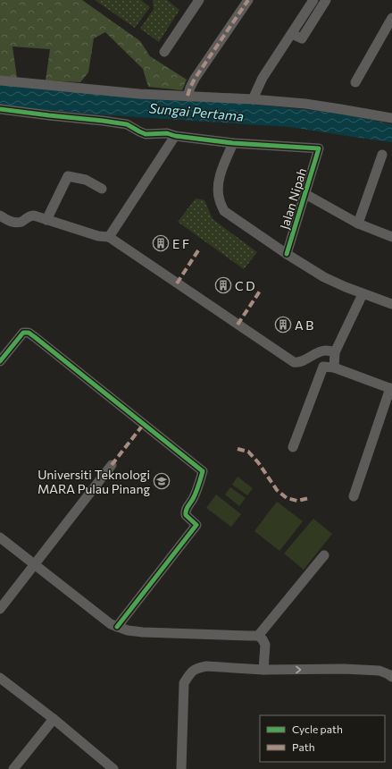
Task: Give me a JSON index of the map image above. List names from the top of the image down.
{
  "streets": {
    "street": ["Jalan Nipah"]
  },
  "water": ["Sungai Pertama"],
  "places": {
    "building": ["E F", "C D", "A B"],
    "school or university": ["Universiti Teknologi MARA Pulau Pinang"]
  },
  "legend": ["Cycle path", "Path"]
}
